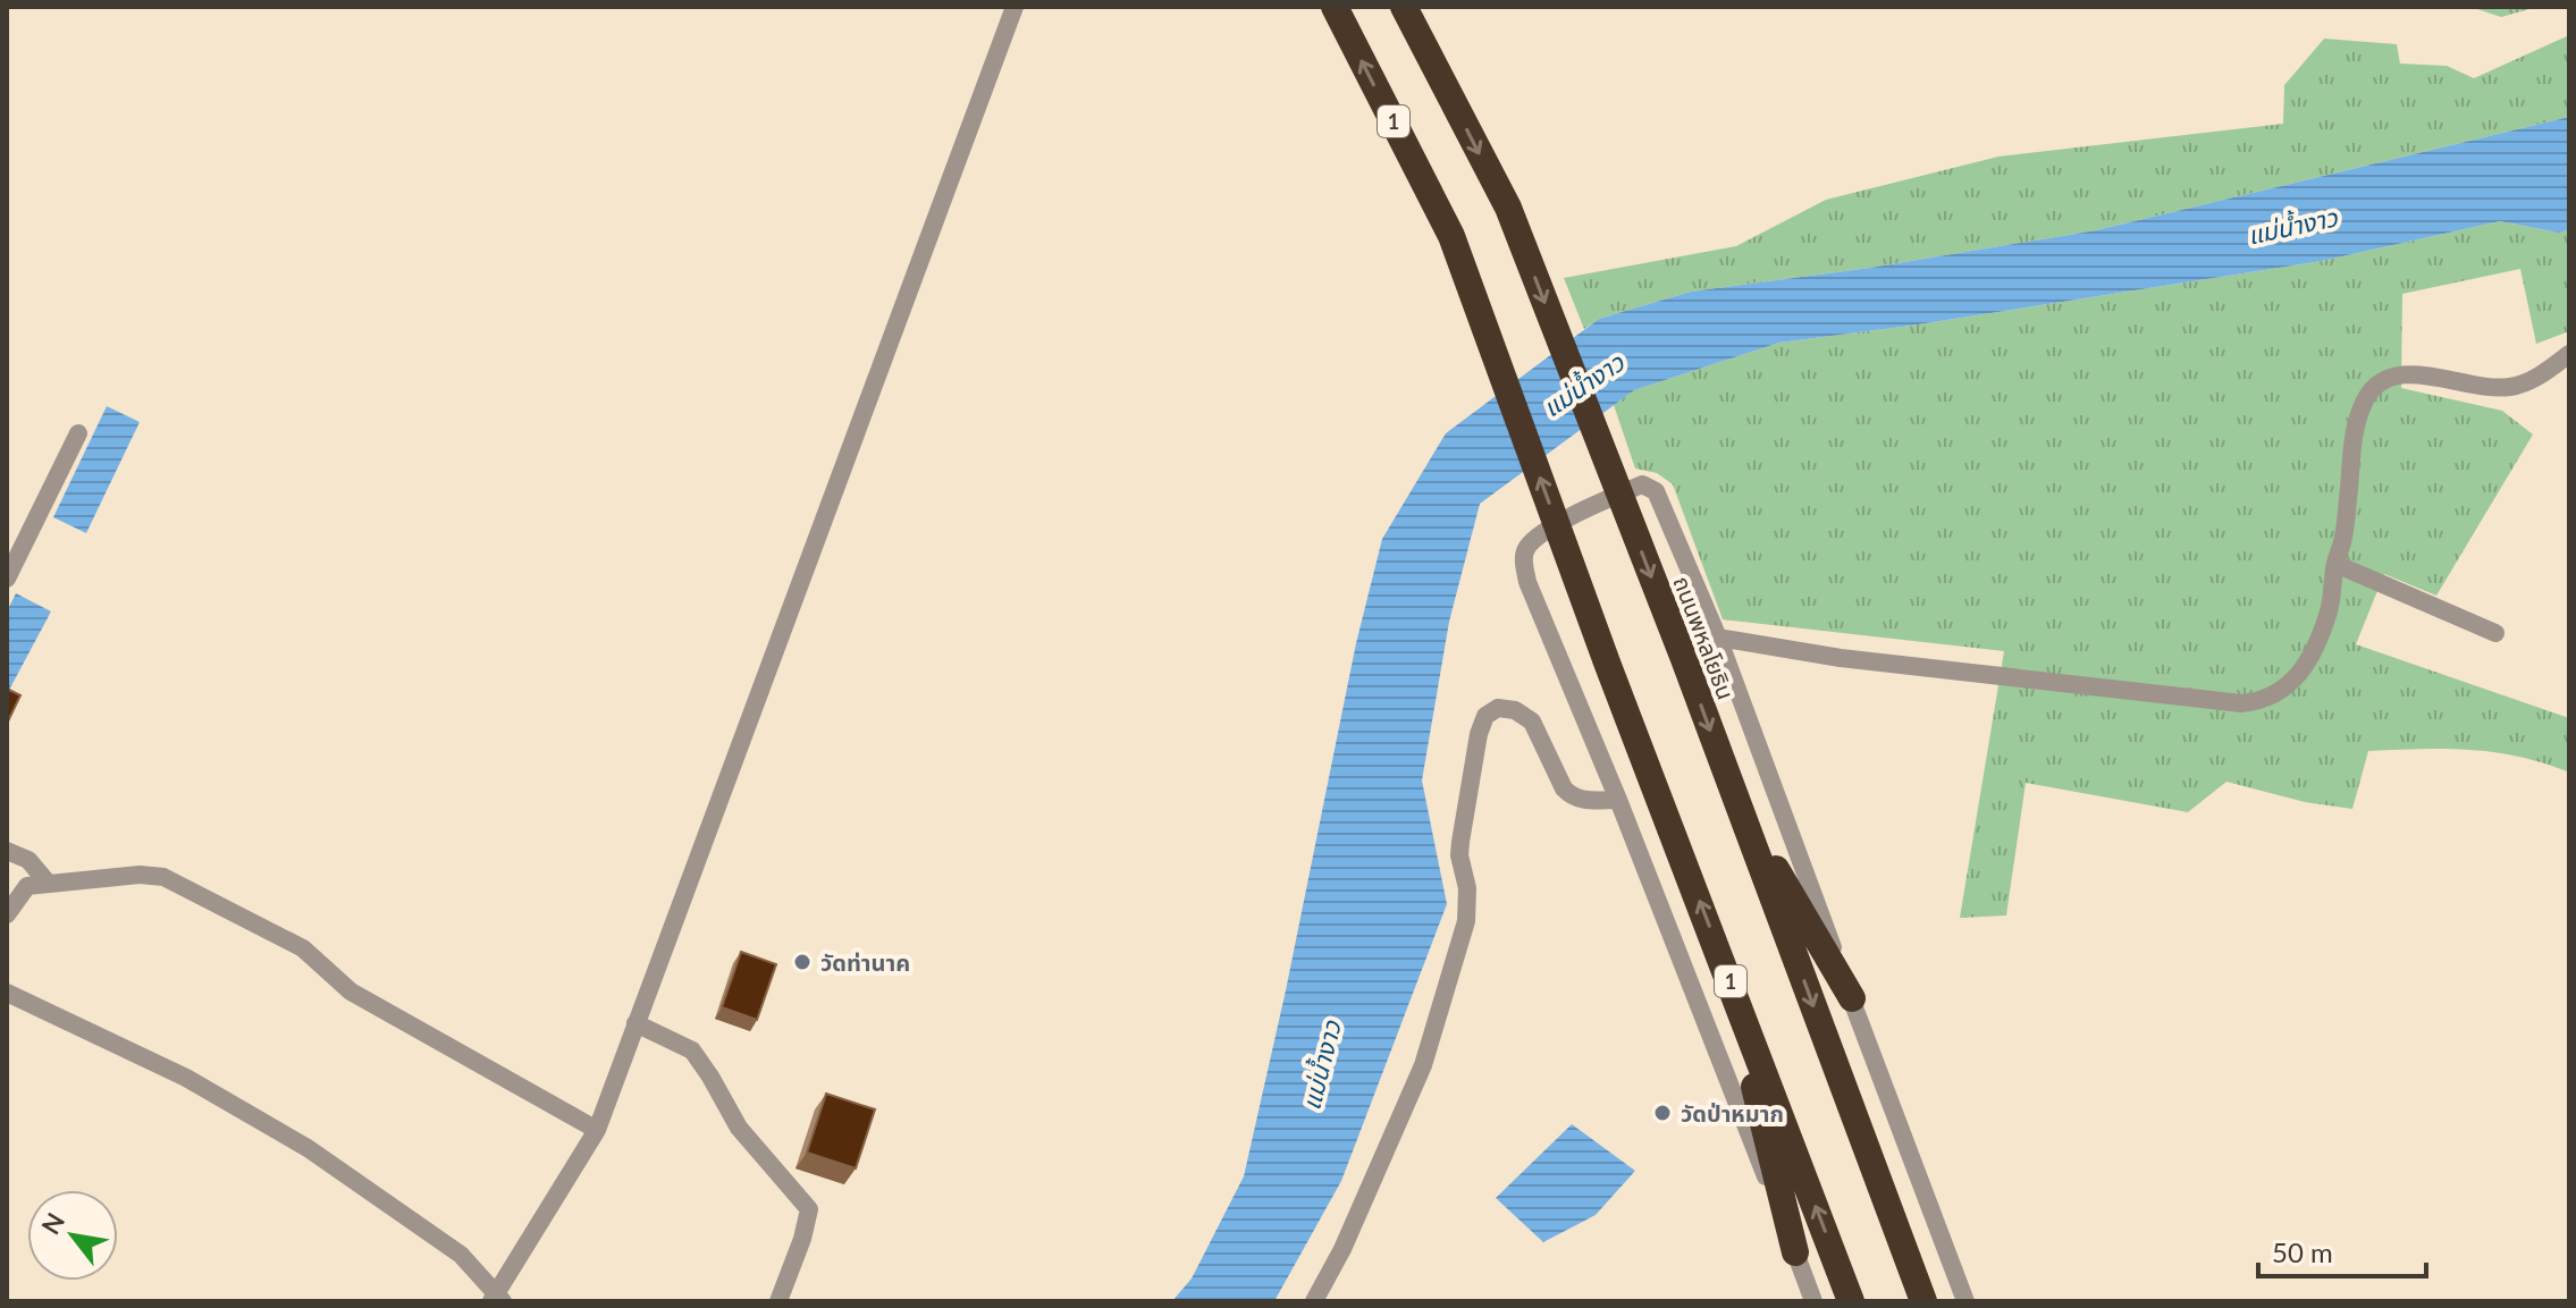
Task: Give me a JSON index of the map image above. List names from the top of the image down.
{
  "streets": {
    "highway": ["1", "ถนนพหลโยธิน"]
  },
  "water": ["แม่น้ำงาว"],
  "places": ["วัดท่านาค", "วัดป่าหมาก"],
  "scale_bar": "50 m",
  "north": "top left"
}
